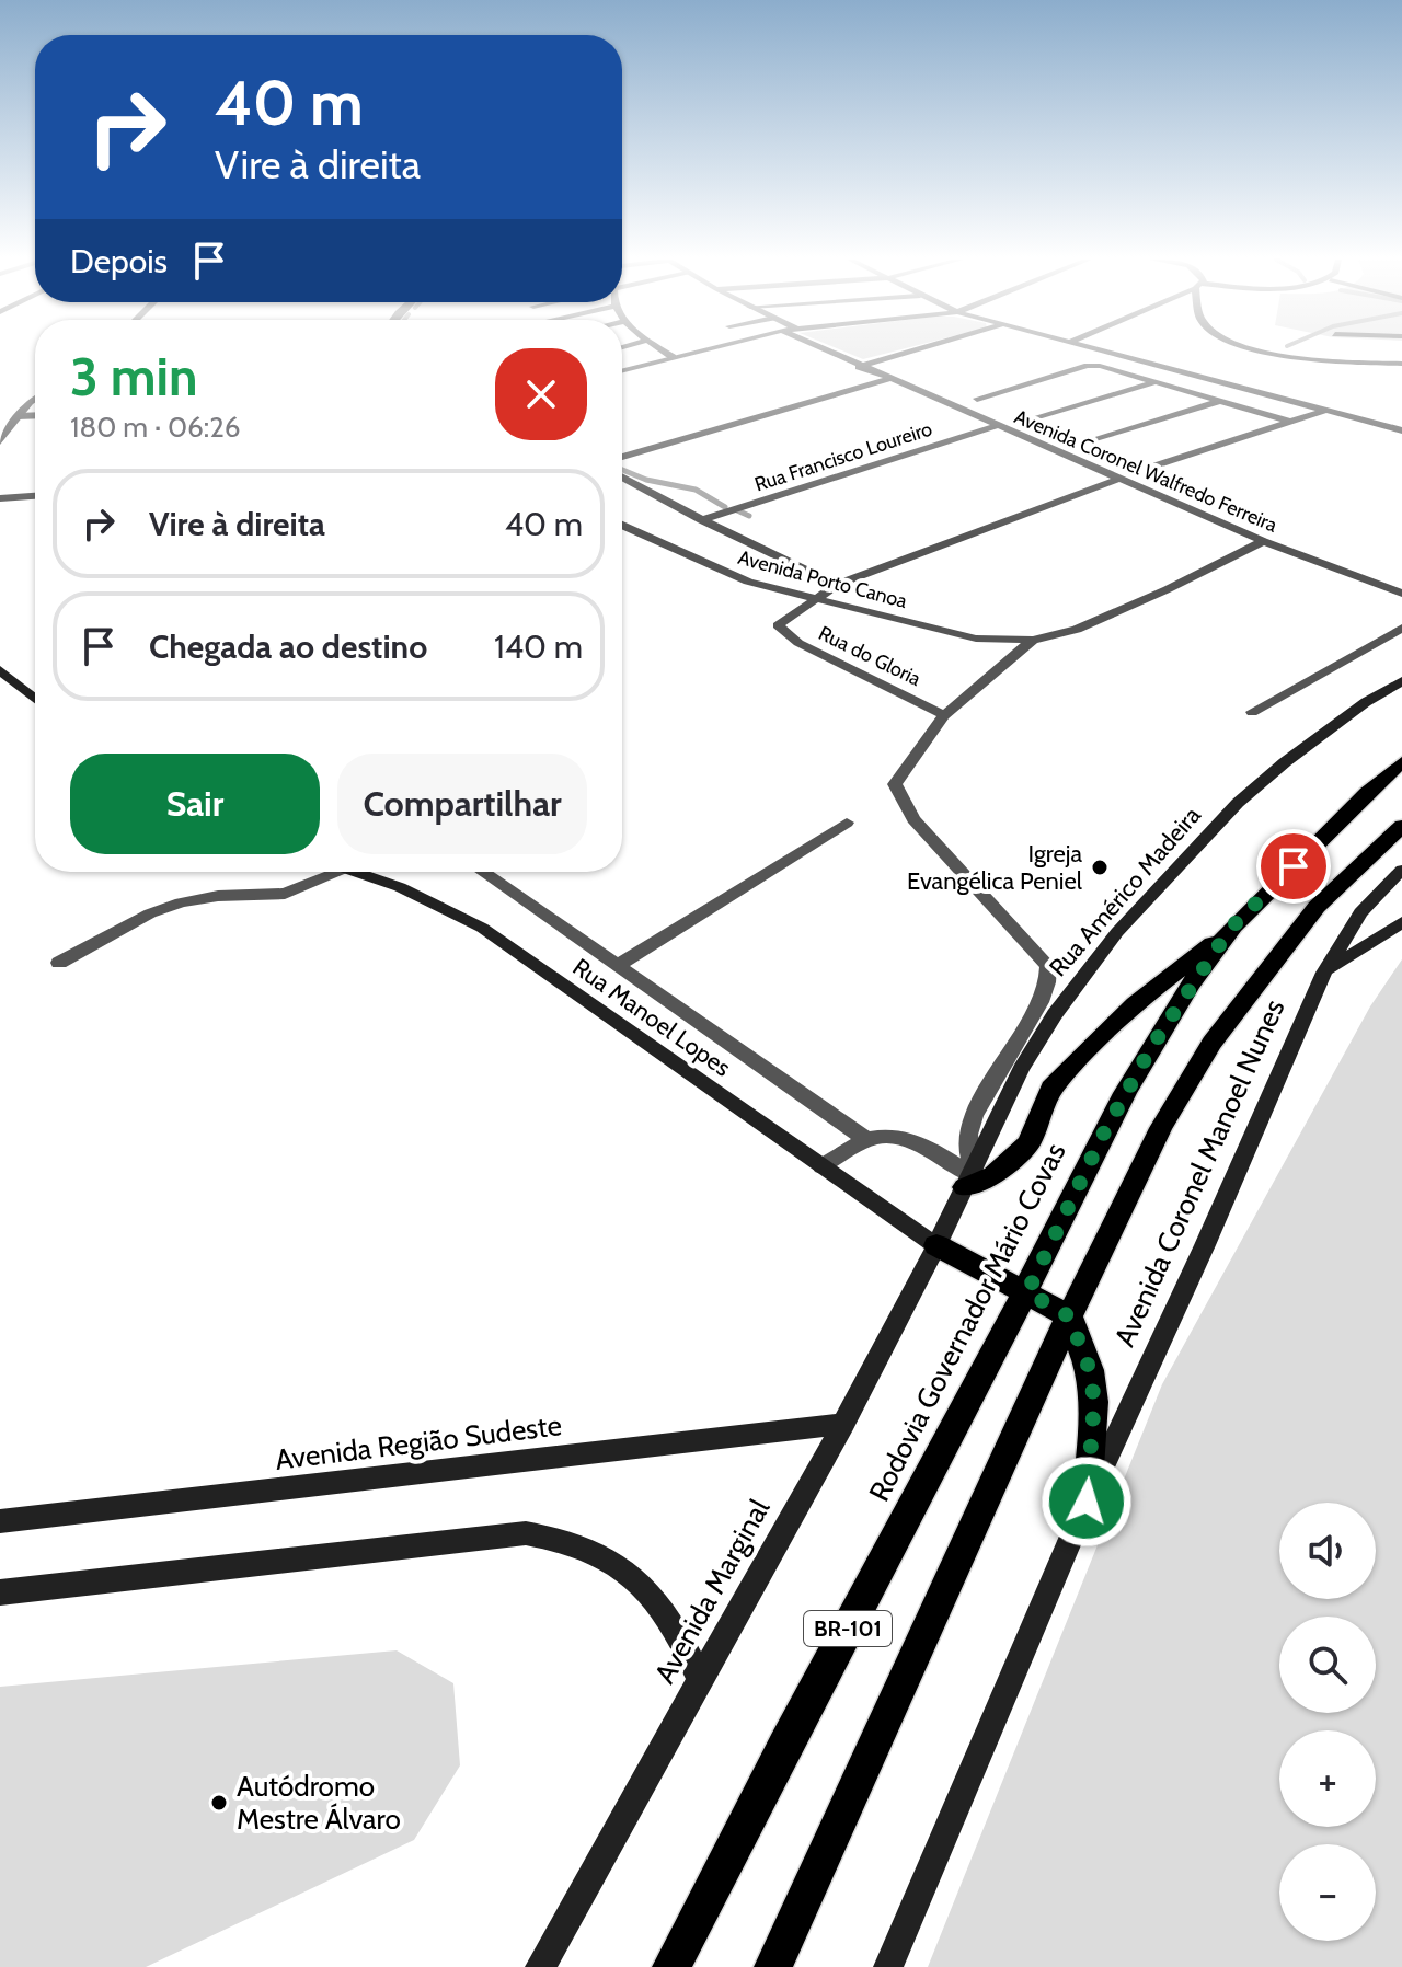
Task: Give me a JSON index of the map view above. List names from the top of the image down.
{
  "streets": {
    "main road": ["Rodovia Governador Mário Covas", "BR-101"],
    "street": [
      "Rua Francisco Loureiro",
      "Avenida Coronel Walfredo Ferreira",
      "Avenida Porto Canoa",
      "Rua do Gloria",
      "Rua Américo Madeira",
      "Rua Manoel Lopes",
      "Avenida Coronel Manoel Nunes",
      "Avenida Região Sudeste",
      "Avenida Marginal"
    ]
  },
  "crossings": [
    ["Rua Francisco Loureiro", "Avenida Coronel Walfredo Ferreira"],
    ["Avenida Porto Canoa", "Rua do Gloria"],
    ["Rua Américo Madeira", "Rua Manoel Lopes"],
    ["Rua Américo Madeira", "Avenida Marginal"],
    ["Rua Manoel Lopes", "Avenida Marginal"],
    ["Avenida Região Sudeste", "Avenida Marginal"]
  ],
  "places": ["Igreja Evangélica Peniel", "Autódromo Mestre Álvaro"],
  "page": {
    "turn": ["40 m", "Vire à direita"],
    "then": "Depois",
    "heading": ["3 min", "180 m · 06:26"],
    "list": [
      {
        "name": "Vire à direita",
        "value": "40 m"
      },
      {
        "name": "Chegada ao destino",
        "value": "140 m"
      }
    ],
    "buttons": ["Sair", "Compartilhar"],
    "map_buttons": ["+", "−"]
  }
}
